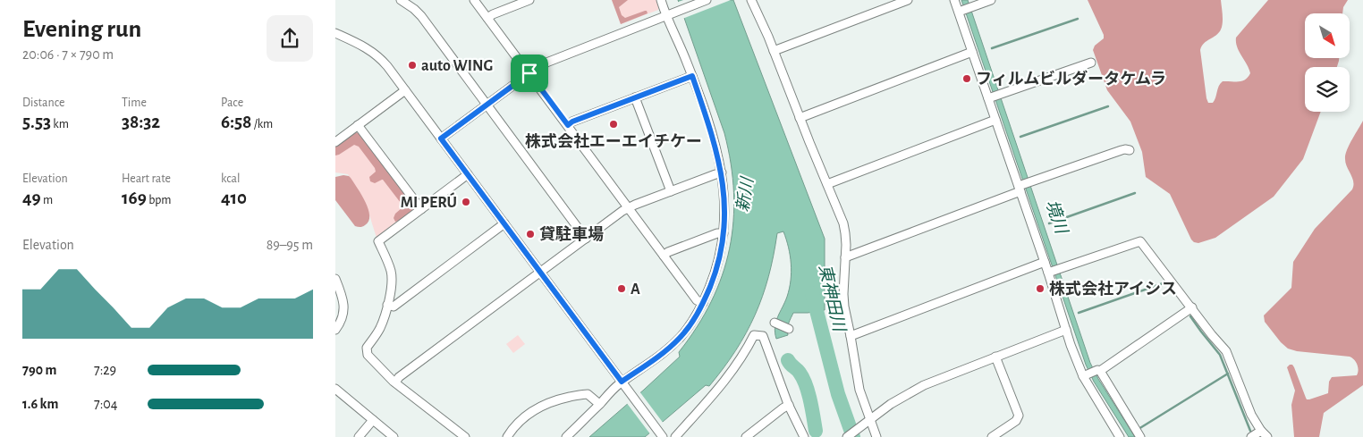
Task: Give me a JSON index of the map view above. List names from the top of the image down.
{
  "water": ["新川", "境川", "東神田川"],
  "places": [
    "auto WING",
    "フィルムビルダータケムラ",
    "株式会社エーエイチケー",
    "MI PERÚ",
    "貸駐車場",
    "A",
    "株式会社アイシス"
  ],
  "north": "bottom right",
  "page": {
    "heading": ["Evening run", "20:06 · 7 × 790 m"],
    "stats": [
      ["Distance", "5.53 km"],
      ["Time", "38:32"],
      ["Pace", "6:58 /km"],
      ["Elevation", "49 m"],
      ["Heart rate", "169 bpm"],
      ["kcal", "410"]
    ],
    "chart": ["Elevation", "89–95 m"],
    "list": [
      {
        "name": "790 m",
        "note": "7:29"
      },
      {
        "name": "1.6 km",
        "note": "7:04"
      }
    ]
  }
}
